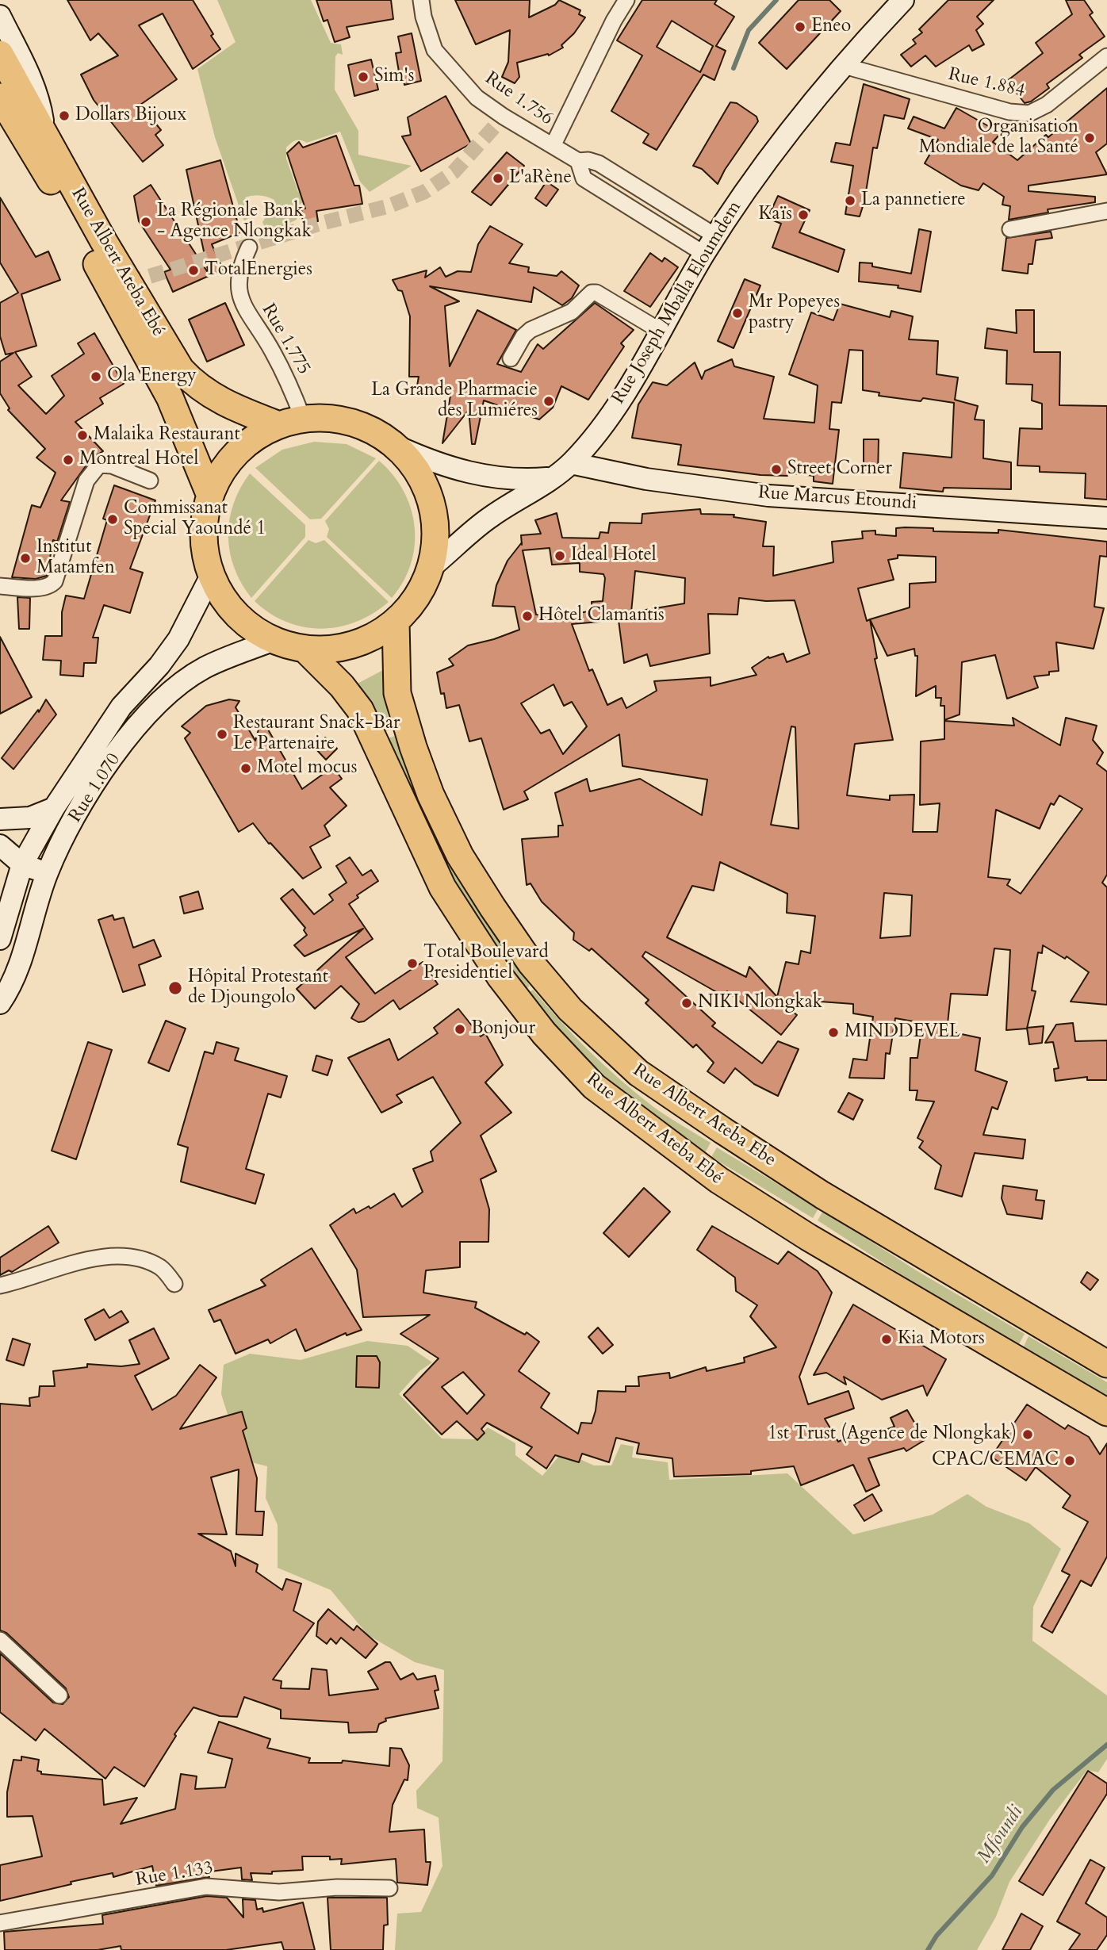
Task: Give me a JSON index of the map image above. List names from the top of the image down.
{
  "streets": {
    "highway": ["Rue Albert Ateba Ebé", "Rue Albert Ateba Ebe"],
    "main road": ["Rue Joseph Mballa Eloumdem", "Rue Marcus Etoundi", "Rue 1.070"],
    "street": [
      "Rue 1.884",
      "Rue 1.756",
      "Rue 1.775",
      "Rue 1.133"
    ]
  },
  "crossings": [
    ["Rue 1.884", "Rue Joseph Mballa Eloumdem"],
    ["Rue 1.756", "Rue Joseph Mballa Eloumdem"],
    ["Rue Albert Ateba Ebé", "Rue 1.775"],
    ["Rue Joseph Mballa Eloumdem", "Rue Marcus Etoundi"]
  ],
  "water": ["Mfoundi"],
  "places": [
    "Eneo",
    "Sim's",
    "Dollars Bijoux",
    "Organisation Mondiale de la Santé",
    "L'aRène",
    "La pannetiere",
    "Kaïs",
    "La Régionale Bank - Agence Nlongkak",
    "TotalEnergies",
    "Mr Popeyes pastry",
    "Ola Energy",
    "La Grande Pharmacie des Lumiéres",
    "Malaika Restaurant",
    "Montreal Hotel",
    "Street Corner",
    "Commissanat Special Yaoundé 1",
    "Ideal Hotel",
    "Institut Matamfen",
    "Hôtel Clamantis",
    "Restaurant Snack-Bar Le Partenaire",
    "Motel mocus",
    "Total Boulevard Presidentiel",
    "Hôpital Protestant de Djoungolo",
    "NIKI Nlongkak",
    "Bonjour",
    "MINDDEVEL",
    "Kia Motors",
    "1st Trust (Agence de Nlongkak)",
    "CPAC/CEMAC"
  ]
}
